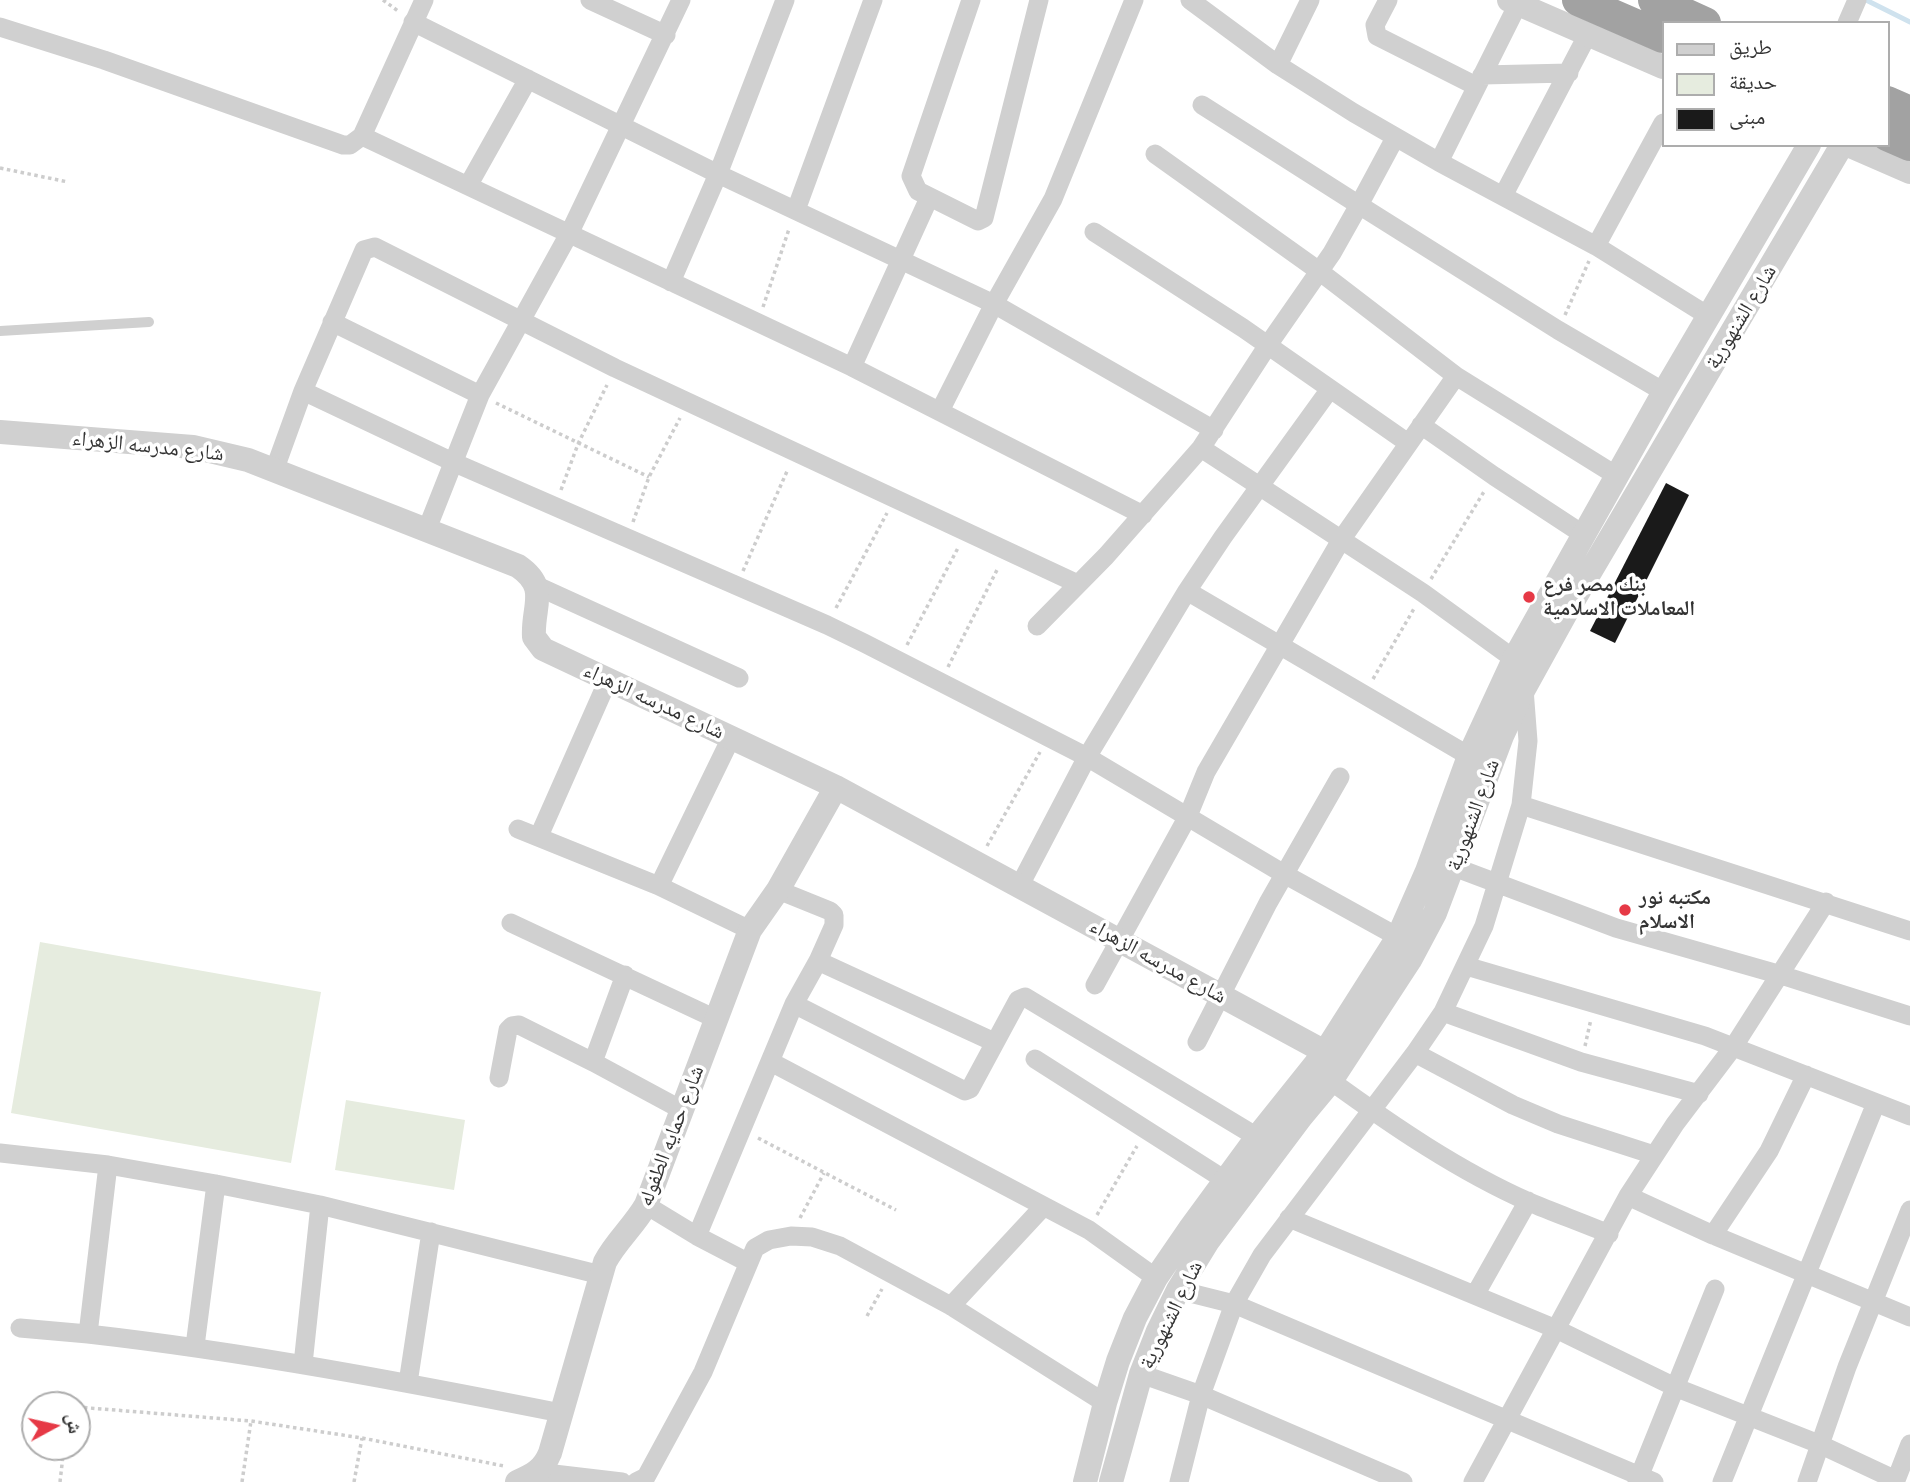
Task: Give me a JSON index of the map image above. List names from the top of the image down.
{
  "streets": {
    "street": ["شارع الشنهورية", "شارع مدرسه الزهراء", "شارع حمايه الطفوله"]
  },
  "crossings": [
    ["شارع الشنهورية", "شارع مدرسه الزهراء"],
    ["شارع مدرسه الزهراء", "شارع حمايه الطفوله"]
  ],
  "places": ["بنك مصر فرع المعاملات الاسلامية", "مكتبه نور الاسلام"],
  "legend": ["طريق", "حديقة", "مبنى"],
  "north": "right"
}
